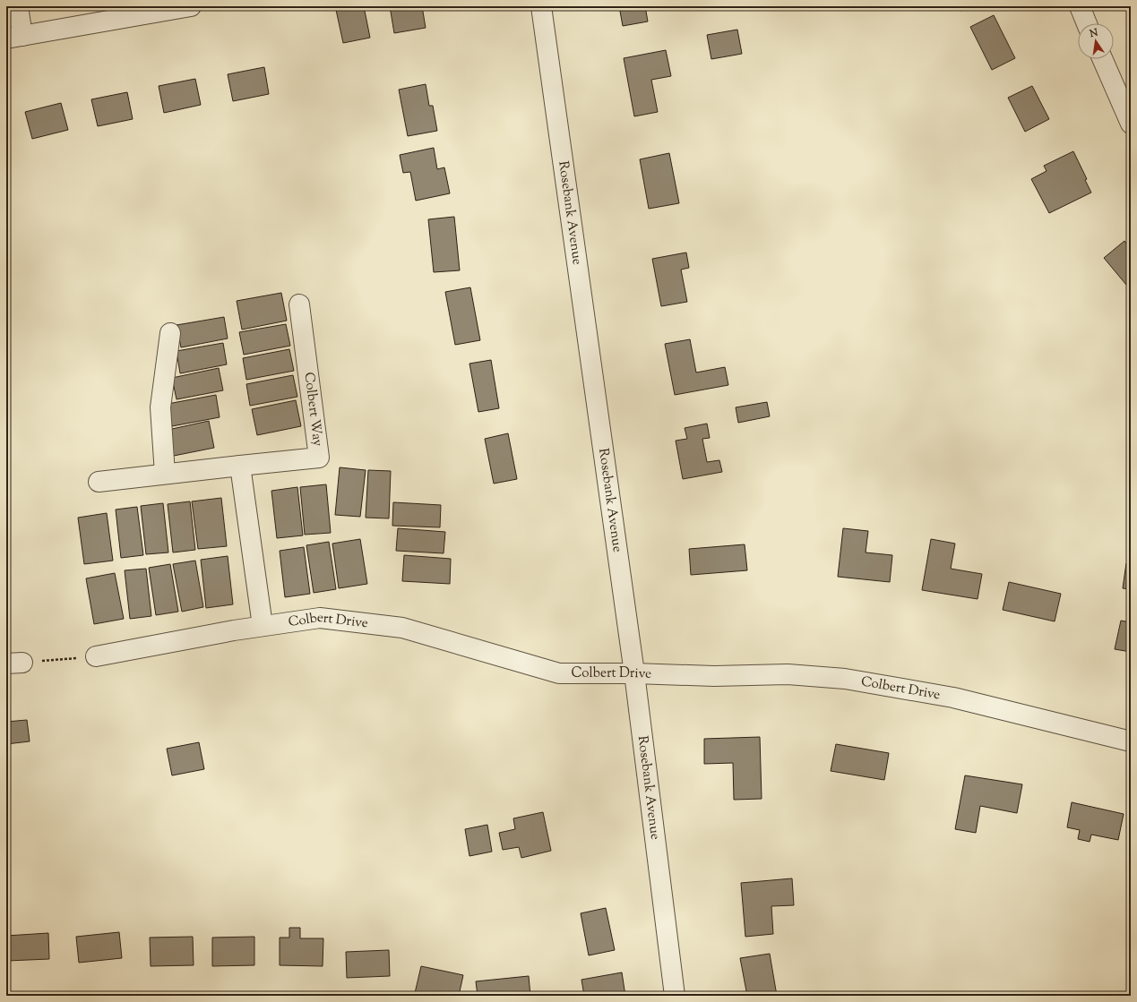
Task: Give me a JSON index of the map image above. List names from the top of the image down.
{
  "streets": {
    "street": ["Rosebank Avenue", "Colbert Way", "Colbert Drive"]
  },
  "crossings": [
    ["Rosebank Avenue", "Colbert Drive"]
  ],
  "north": "top"
}
